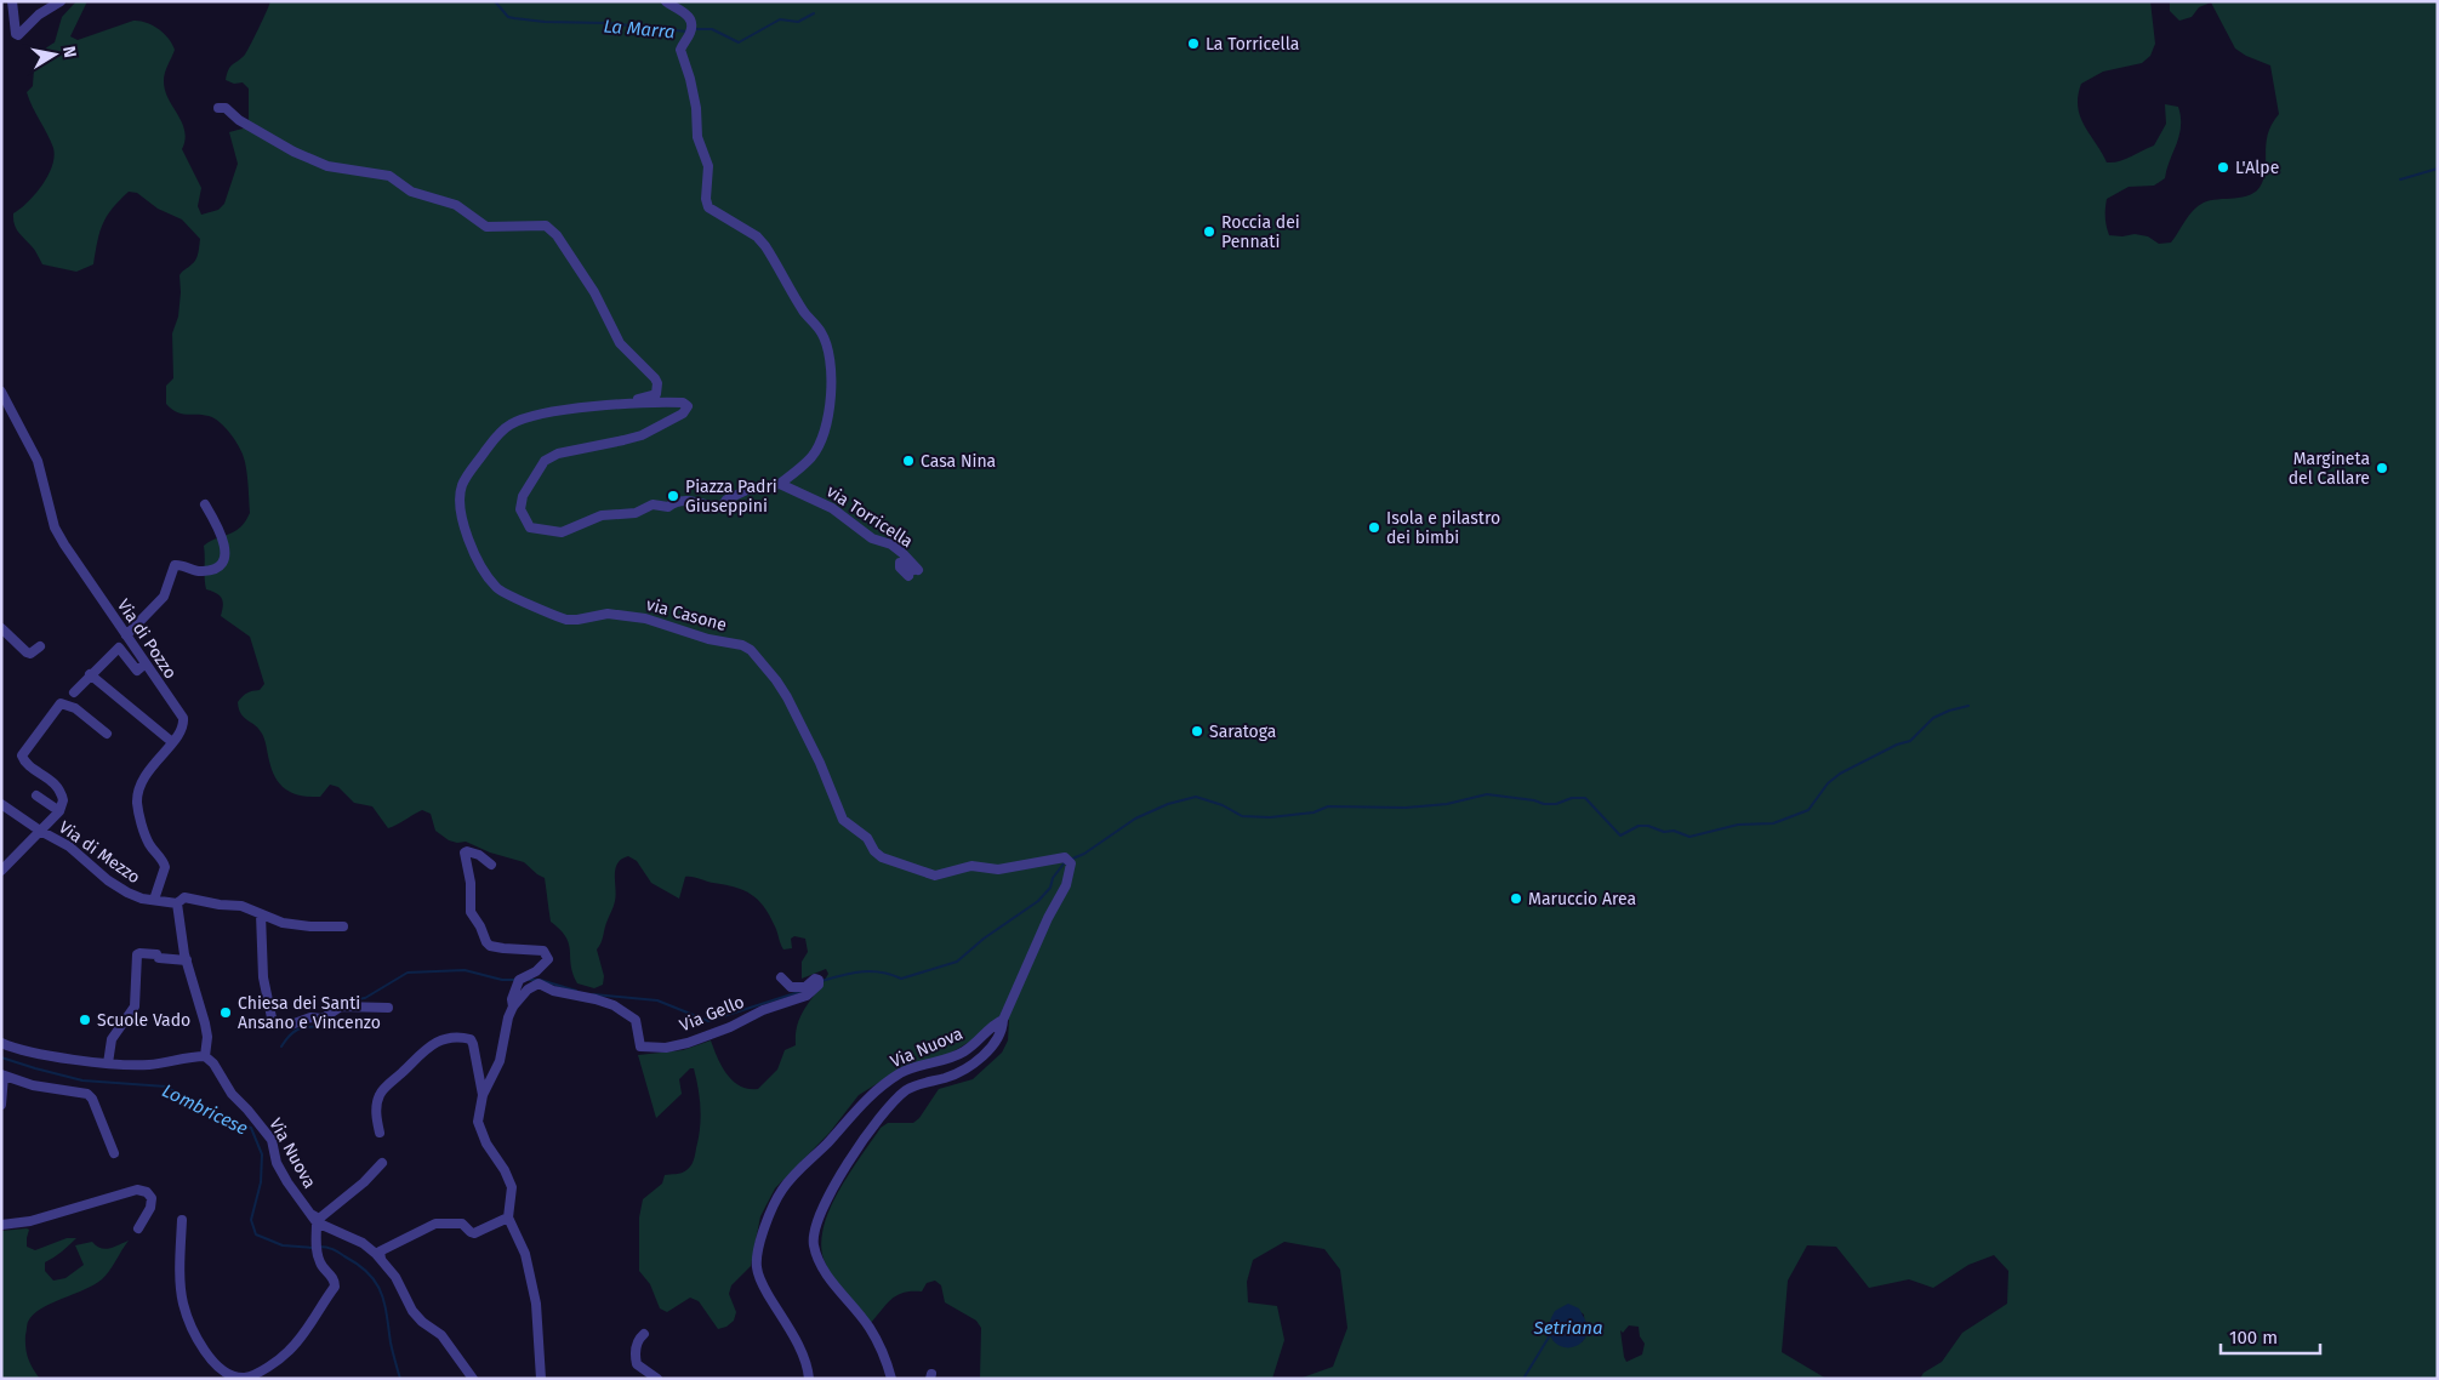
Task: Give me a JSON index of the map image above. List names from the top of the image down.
{
  "streets": {
    "street": [
      "via Torricella",
      "via Casone",
      "Via di Pozzo",
      "Via di Mezzo",
      "Via Gello",
      "Via Nuova"
    ]
  },
  "crossings": [
    ["via Torricella", "via Casone"],
    ["via Casone", "Via Nuova"],
    ["Via di Pozzo", "Via di Mezzo"]
  ],
  "water": ["La Marra", "Lombricese", "Setriana"],
  "places": [
    "La Torricella",
    "L'Alpe",
    "Roccia dei Pennati",
    "Casa Nina",
    "Margineta del Callare",
    "Piazza Padri Giuseppini",
    "Isola e pilastro dei bimbi",
    "Saratoga",
    "Maruccio Area",
    "Chiesa dei Santi Ansano e Vincenzo",
    "Scuole Vado"
  ],
  "scale_bar": "100 m",
  "north": "right"
}
